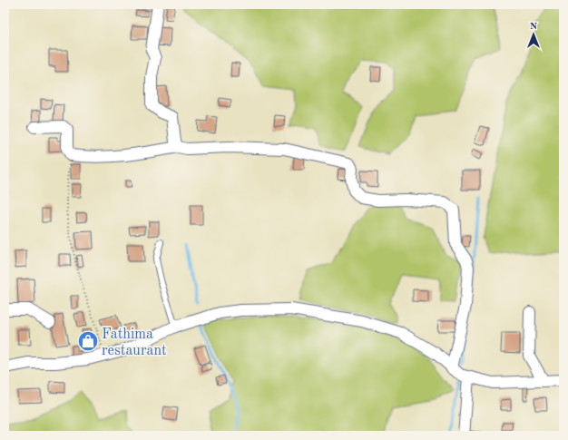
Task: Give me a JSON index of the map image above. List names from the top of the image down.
{
  "places": {
    "shop": ["Fathima restaurant"]
  },
  "north": "top"
}
